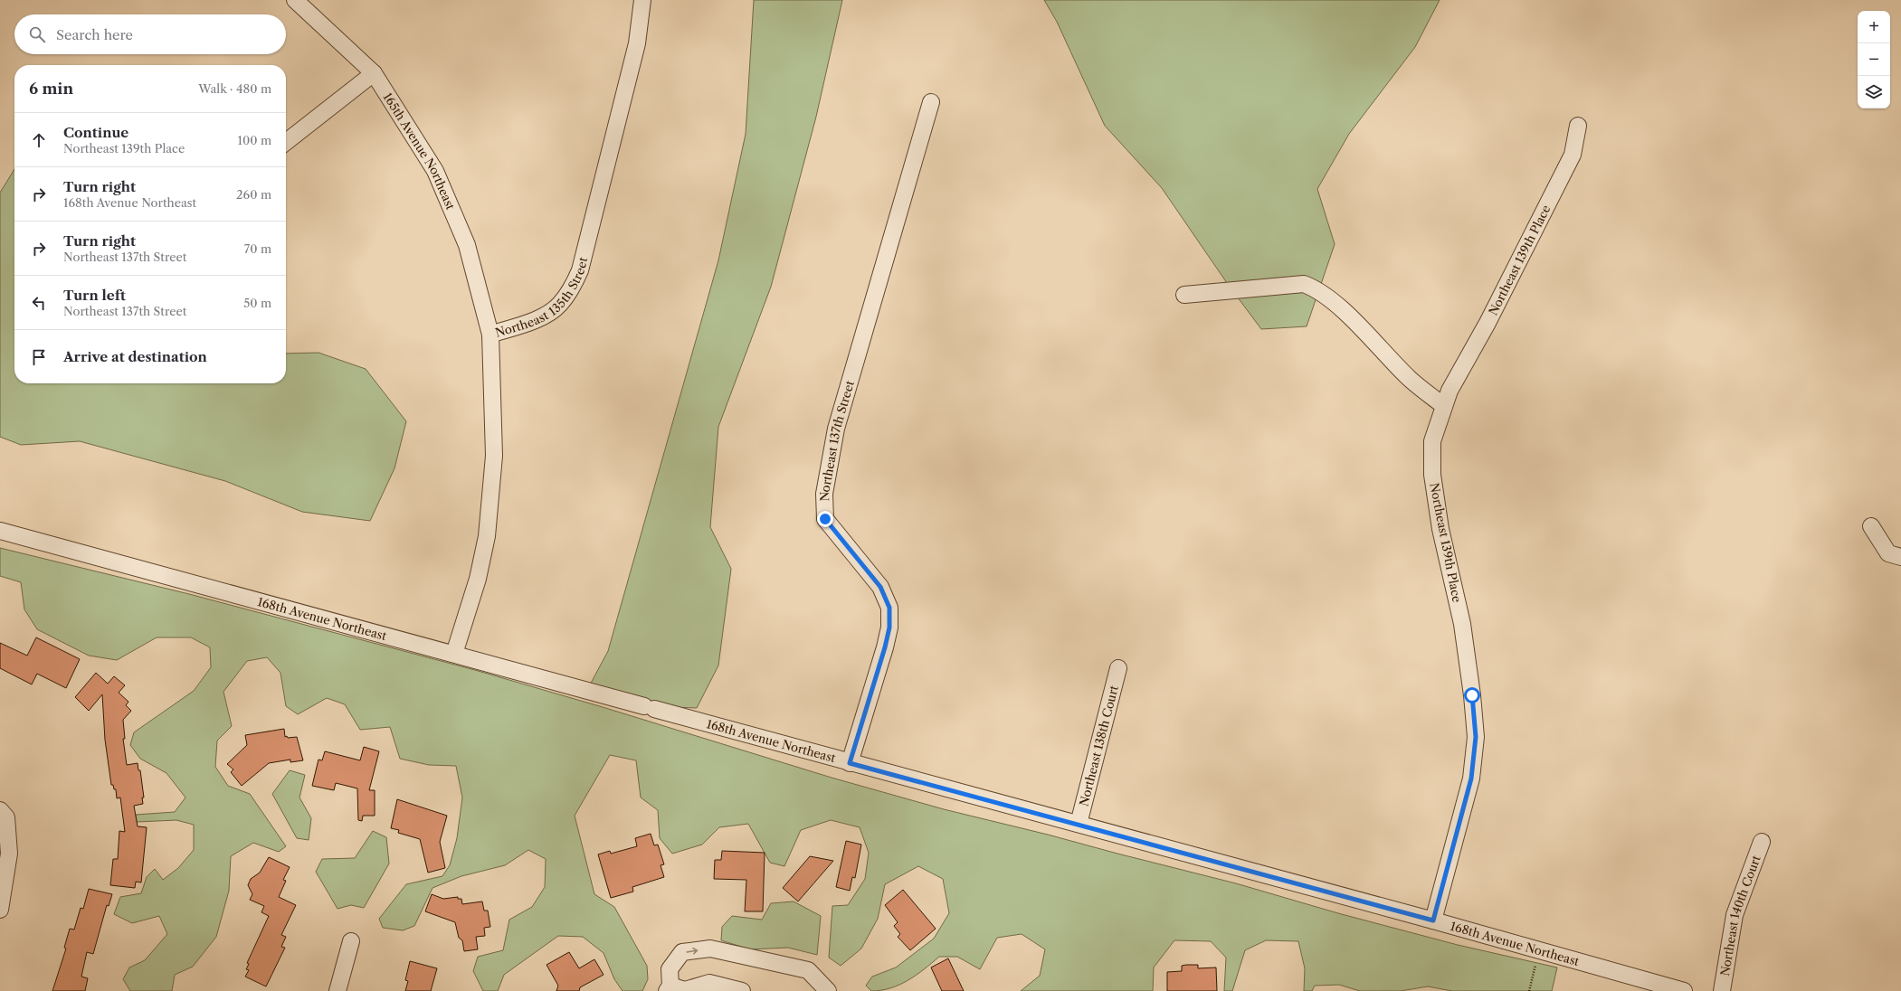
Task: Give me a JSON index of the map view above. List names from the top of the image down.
{
  "streets": {
    "street": [
      "165th Avenue Northeast",
      "Northeast 139th Place",
      "Northeast 135th Street",
      "Northeast 137th Street",
      "168th Avenue Northeast",
      "Northeast 138th Court",
      "Northeast 140th Court"
    ]
  },
  "crossings": [
    ["165th Avenue Northeast", "Northeast 135th Street"],
    ["Northeast 139th Place", "168th Avenue Northeast"],
    ["Northeast 135th Street", "168th Avenue Northeast"],
    ["Northeast 137th Street", "168th Avenue Northeast"],
    ["168th Avenue Northeast", "Northeast 138th Court"]
  ],
  "page": {
    "map_buttons": ["+", "−"],
    "search": "Search here",
    "heading": ["6 min", "Walk · 480 m"],
    "list": [
      ["Continue", "Northeast 139th Place", "100 m"],
      ["Turn right", "168th Avenue Northeast", "260 m"],
      ["Turn right", "Northeast 137th Street", "70 m"],
      ["Turn left", "Northeast 137th Street", "50 m"],
      "Arrive at destination"
    ]
  }
}
